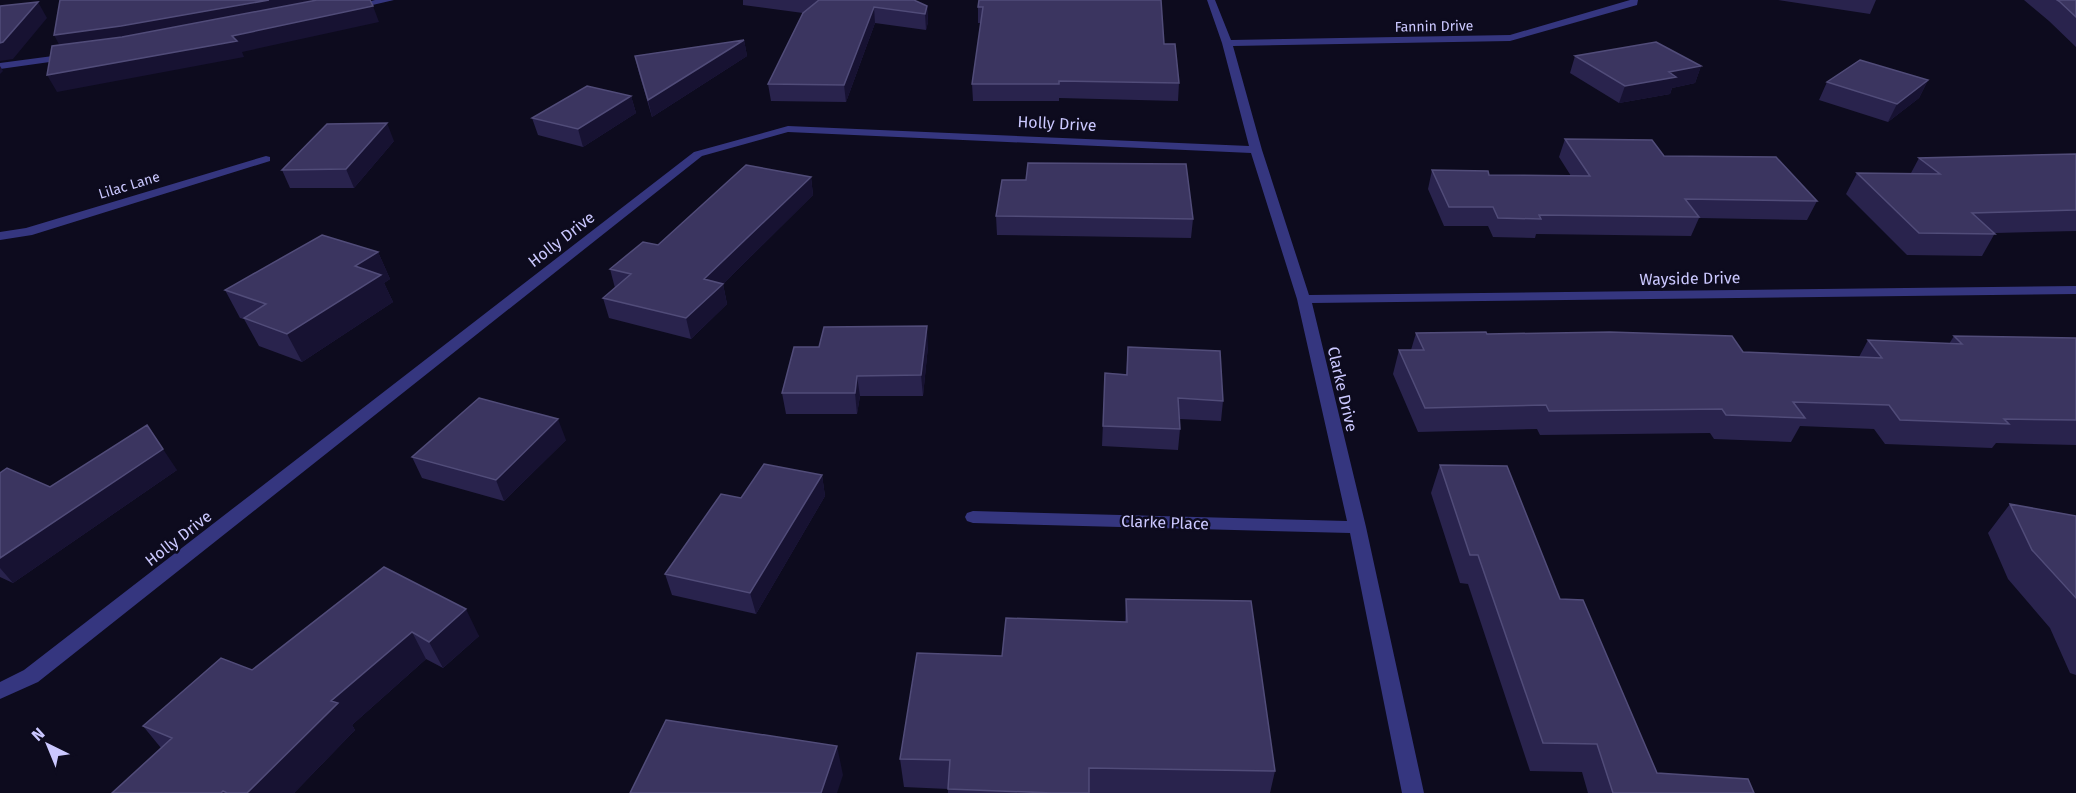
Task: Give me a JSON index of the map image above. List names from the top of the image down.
{
  "streets": {
    "street": [
      "Fannin Drive",
      "Holly Drive",
      "Lilac Lane",
      "Wayside Drive",
      "Clarke Drive",
      "Clarke Place"
    ]
  },
  "crossings": [
    ["Fannin Drive", "Clarke Drive"],
    ["Holly Drive", "Clarke Drive"],
    ["Wayside Drive", "Clarke Drive"],
    ["Clarke Drive", "Clarke Place"]
  ],
  "north": "top left"
}
